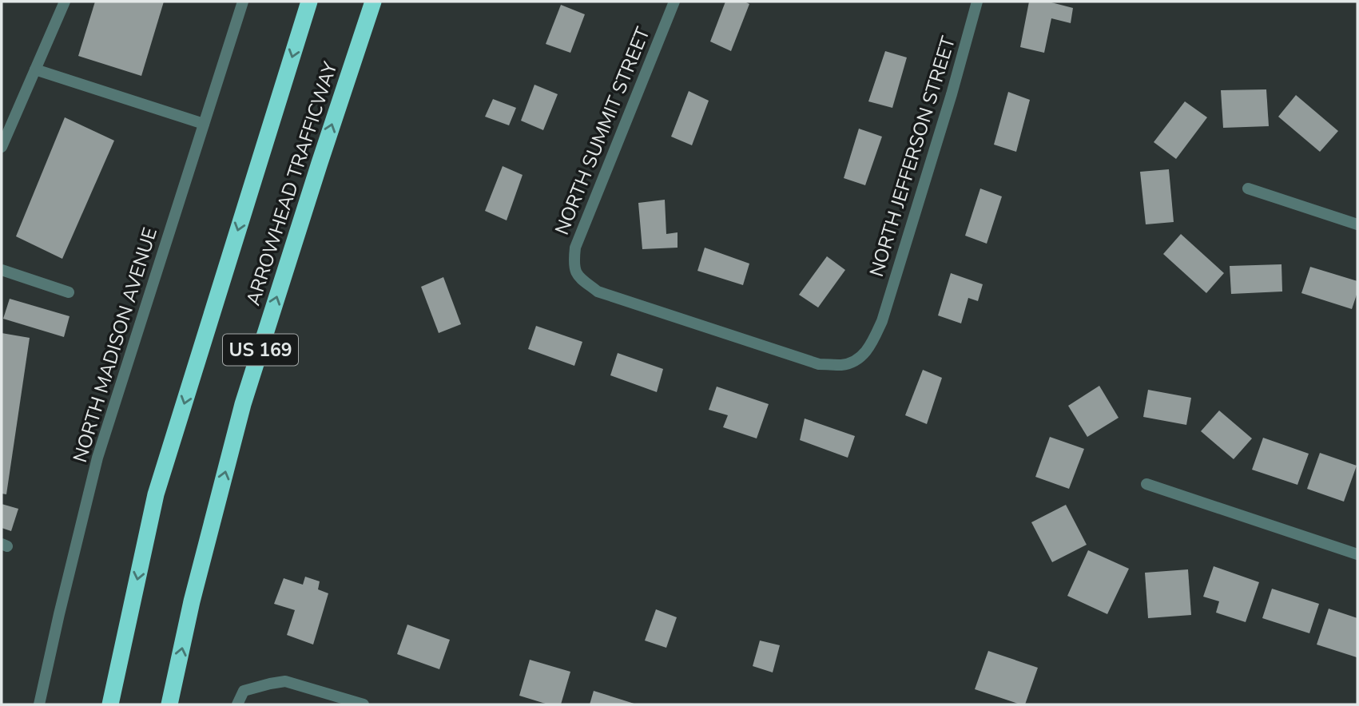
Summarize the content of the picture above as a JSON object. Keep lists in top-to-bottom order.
{
  "streets": {
    "highway": ["ARROWHEAD TRAFFICWAY", "US 169"],
    "street": ["NORTH SUMMIT STREET", "NORTH JEFFERSON STREET", "NORTH MADISON AVENUE"]
  },
  "crossings": [
    ["NORTH SUMMIT STREET", "NORTH JEFFERSON STREET"]
  ]
}
